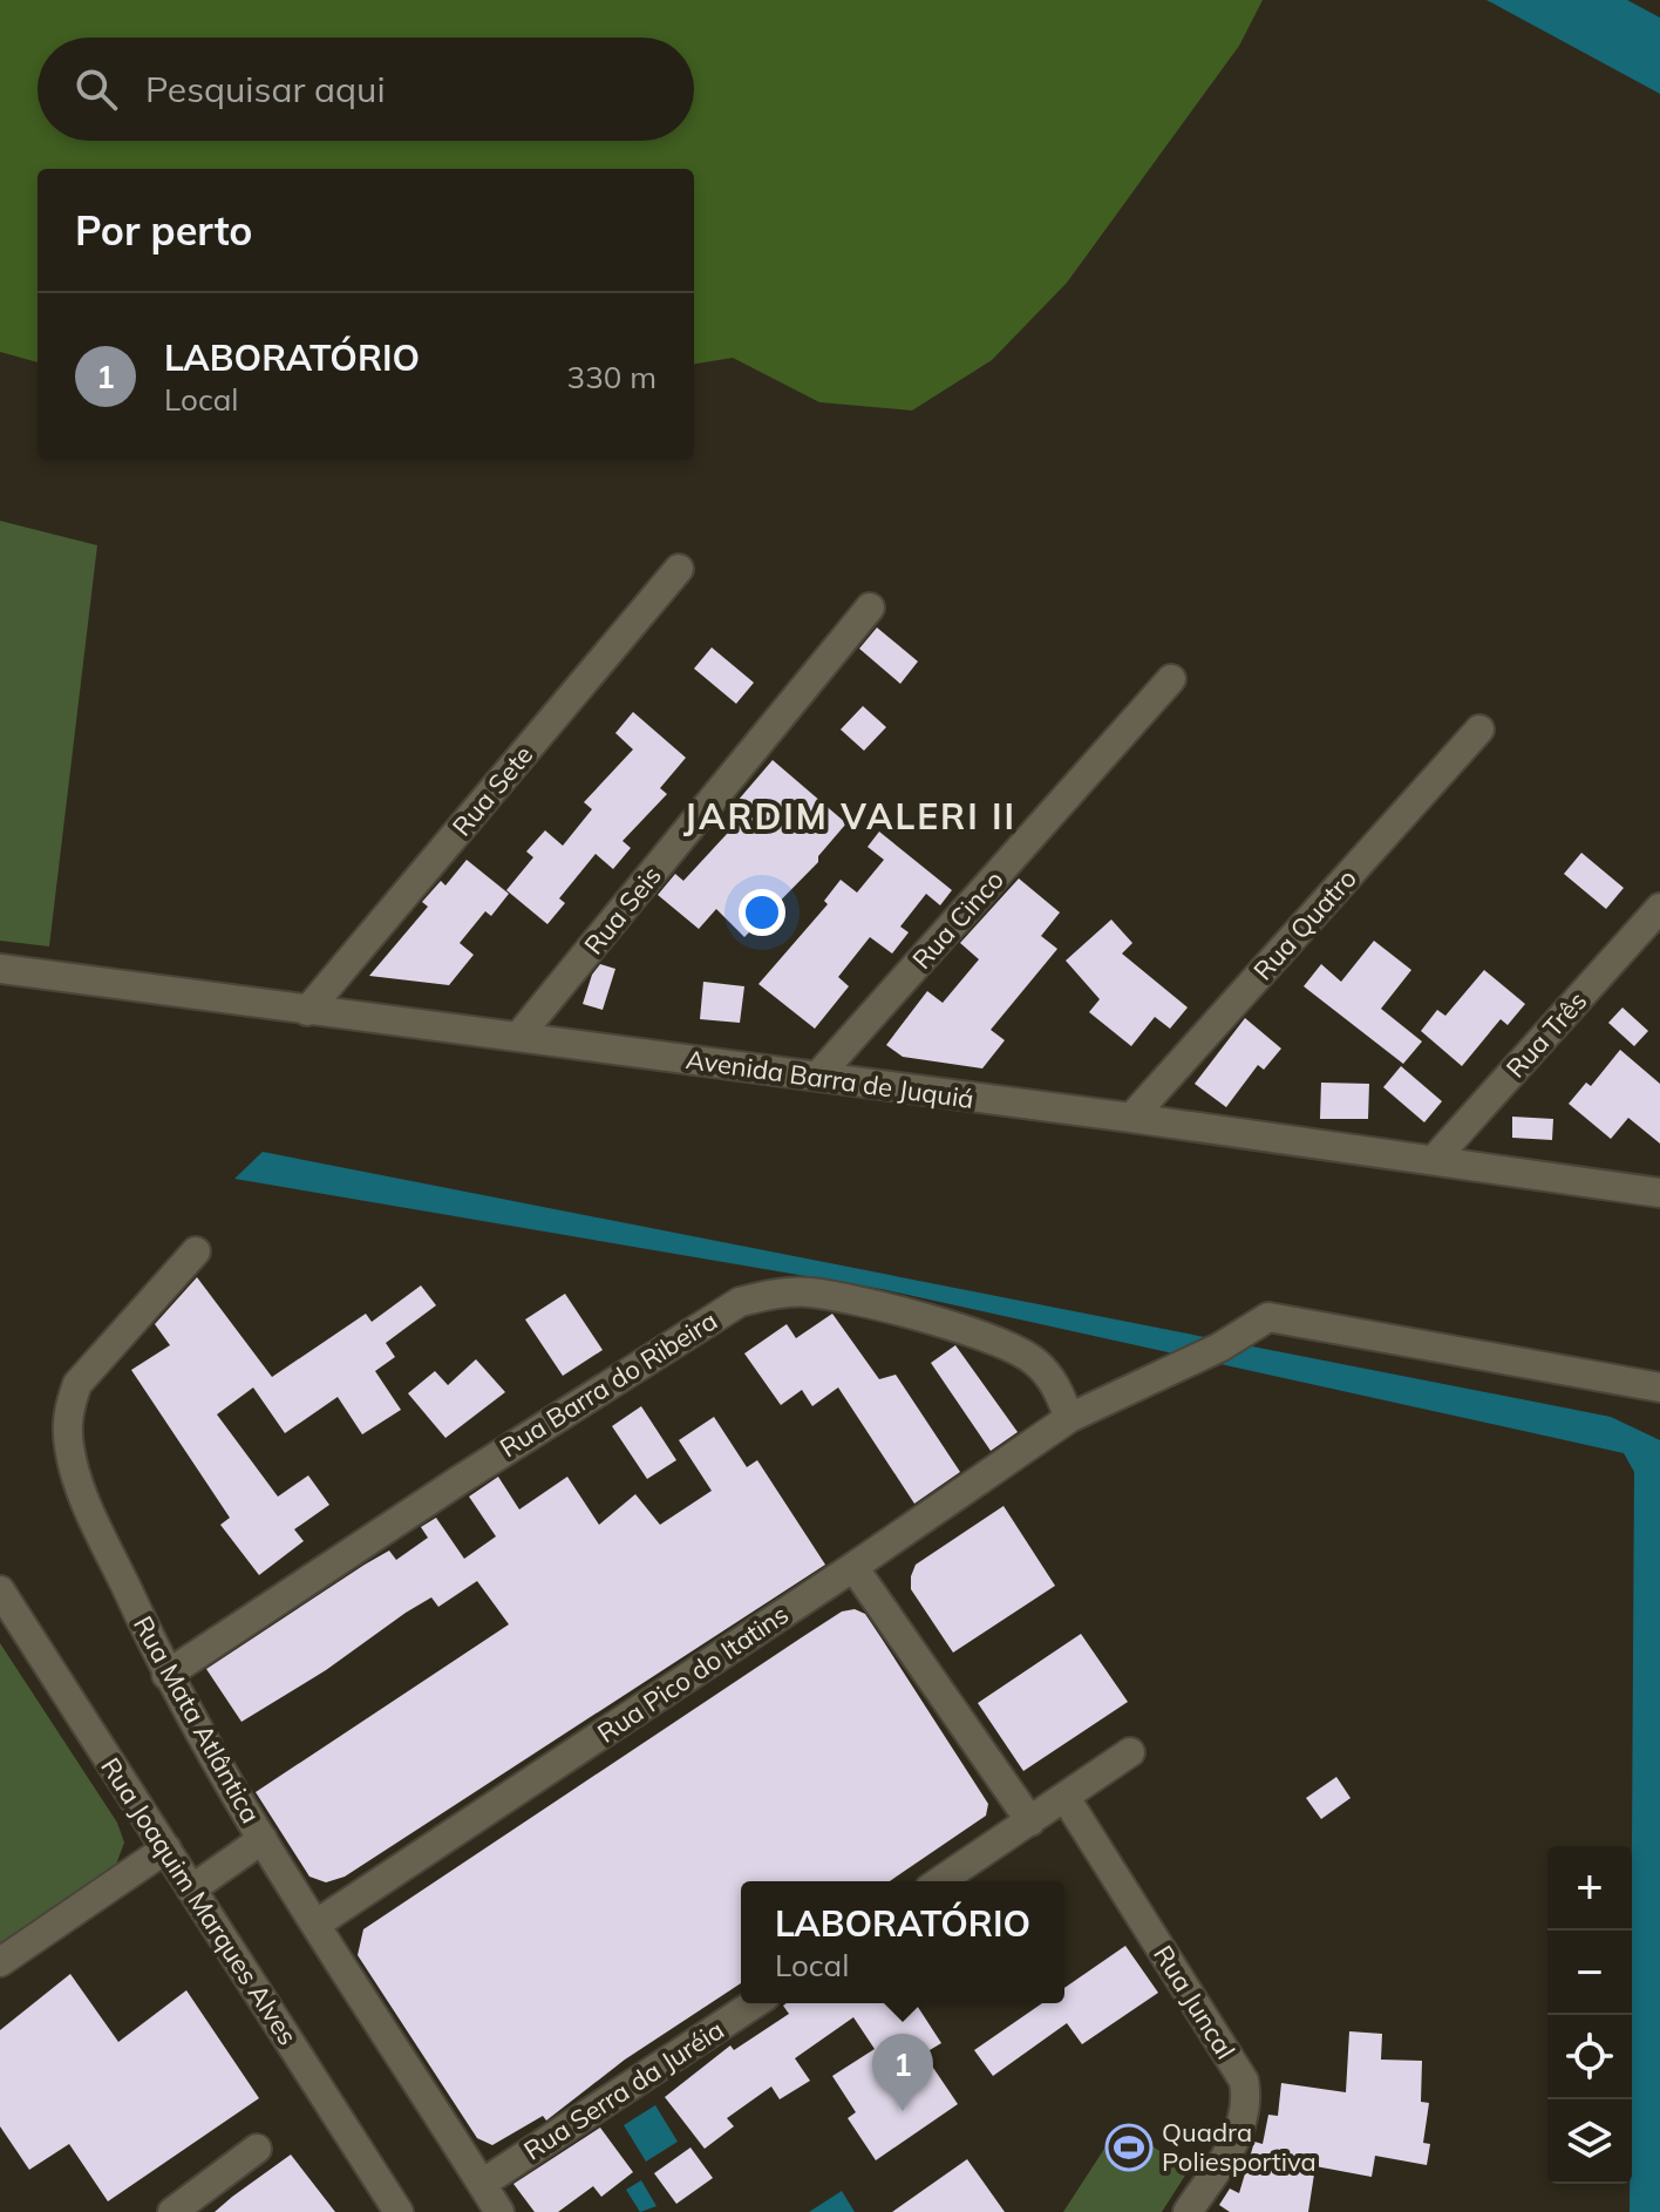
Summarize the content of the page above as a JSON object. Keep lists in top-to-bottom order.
{
  "streets": {
    "street": [
      "Rua Sete",
      "Rua Seis",
      "Rua Cinco",
      "Rua Quatro",
      "Rua Três",
      "Avenida Barra de Juquiá",
      "Rua Barra do Ribeira",
      "Rua Pico do Itatins",
      "Rua Mata Atlântica",
      "Rua Joaquim Marques Alves",
      "Rua Juncal",
      "Rua Serra da Juréia"
    ]
  },
  "crossings": [
    ["Rua Sete", "Avenida Barra de Juquiá"],
    ["Rua Seis", "Avenida Barra de Juquiá"],
    ["Rua Cinco", "Avenida Barra de Juquiá"],
    ["Rua Quatro", "Avenida Barra de Juquiá"],
    ["Rua Três", "Avenida Barra de Juquiá"],
    ["Rua Barra do Ribeira", "Rua Pico do Itatins"],
    ["Rua Barra do Ribeira", "Rua Mata Atlântica"],
    ["Rua Pico do Itatins", "Rua Mata Atlântica"],
    ["Rua Mata Atlântica", "Rua Serra da Juréia"]
  ],
  "districts": ["JARDIM VALERI II"],
  "places": {
    "sports": ["Quadra Poliesportiva"]
  },
  "page": {
    "search": "Pesquisar aqui",
    "heading": "Por perto",
    "list": [
      {
        "mark": "1",
        "name": "LABORATÓRIO",
        "note": "Local",
        "value": "330 m"
      }
    ],
    "map_buttons": ["+", "−"],
    "popup": ["LABORATÓRIO", "Local"],
    "pins": "1"
  }
}
